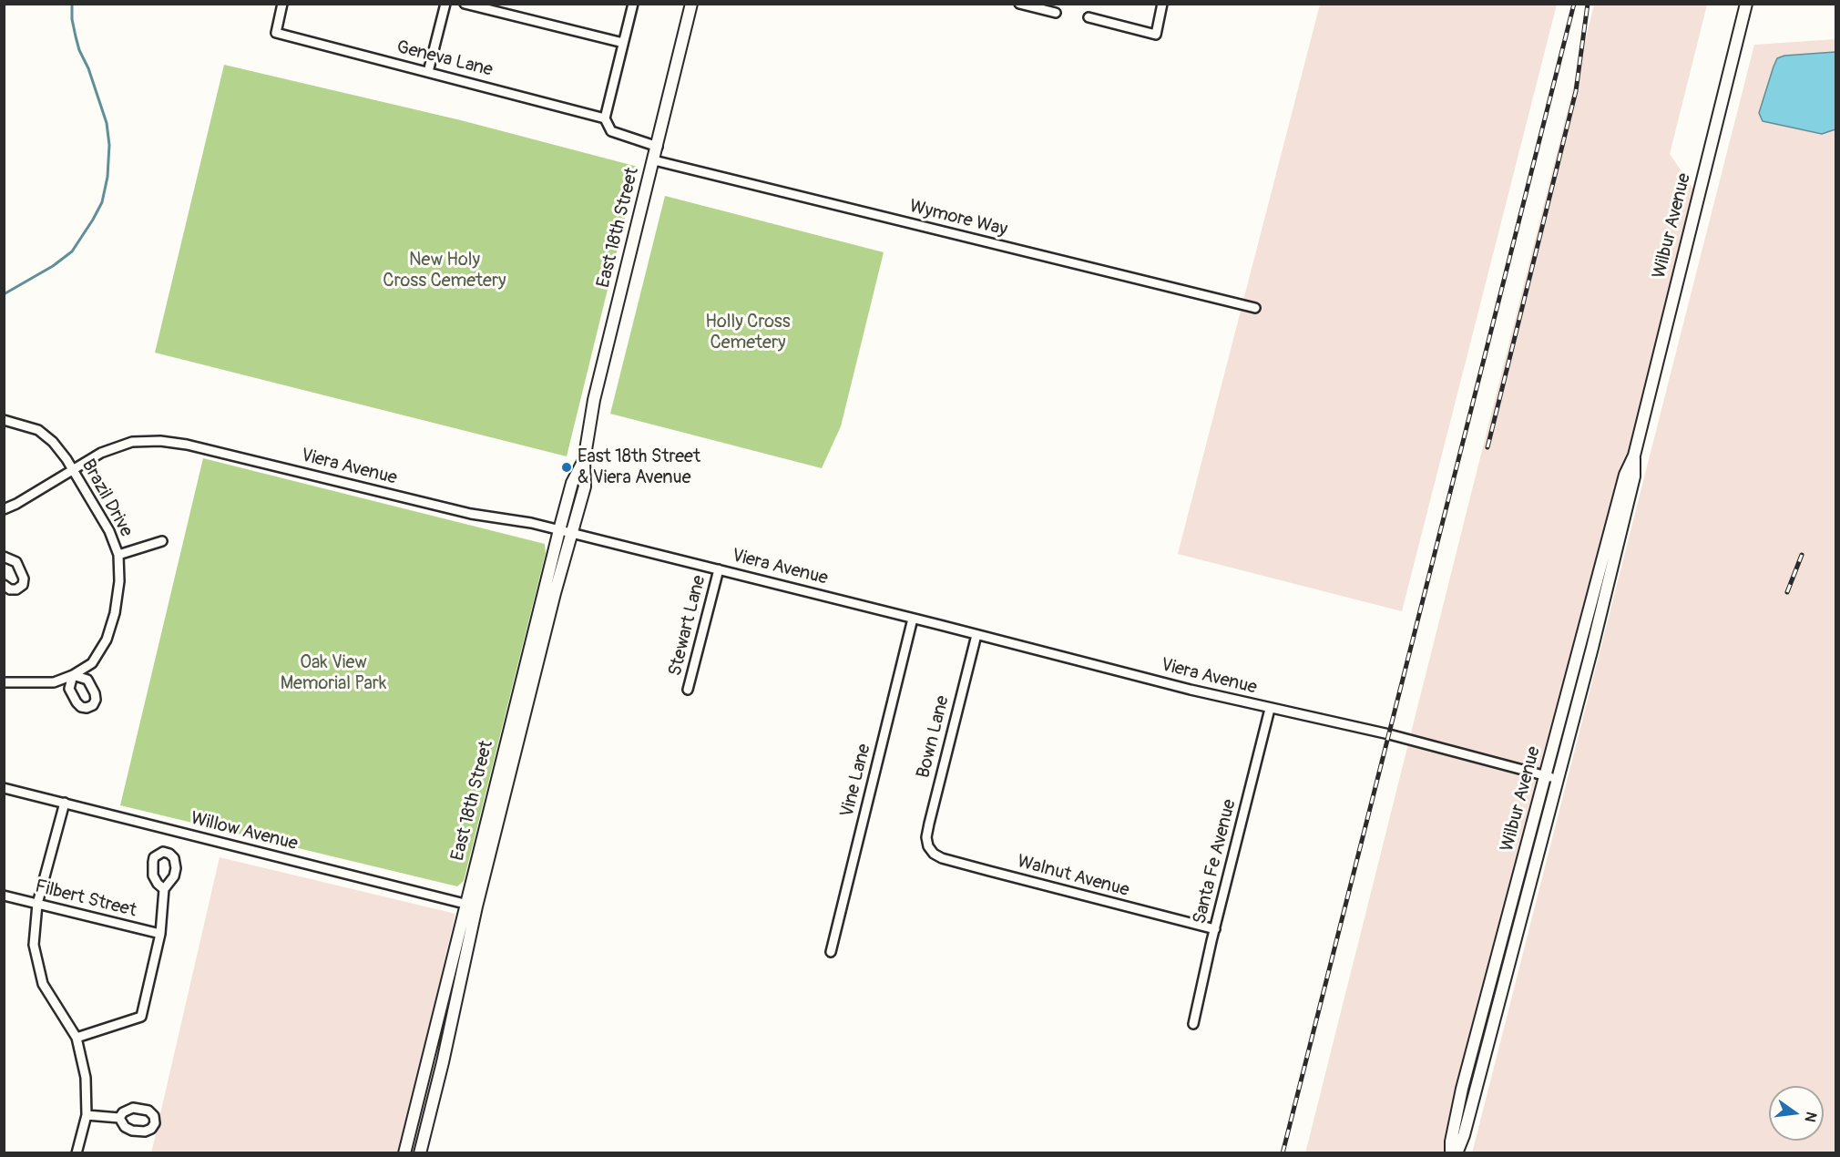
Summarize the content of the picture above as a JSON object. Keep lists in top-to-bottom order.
{
  "streets": {
    "main road": ["Wilbur Avenue", "East 18th Street"],
    "street": [
      "Geneva Lane",
      "Wymore Way",
      "Viera Avenue",
      "Brazil Drive",
      "Stewart Lane",
      "Bown Lane",
      "Vine Lane",
      "Willow Avenue",
      "Santa Fe Avenue",
      "Walnut Avenue",
      "Filbert Street"
    ]
  },
  "crossings": [
    ["Wymore Way", "East 18th Street"],
    ["Wilbur Avenue", "Viera Avenue"],
    ["East 18th Street", "Viera Avenue"],
    ["East 18th Street", "Willow Avenue"],
    ["Viera Avenue", "Brazil Drive"],
    ["Viera Avenue", "Stewart Lane"],
    ["Viera Avenue", "Bown Lane"],
    ["Viera Avenue", "Vine Lane"],
    ["Viera Avenue", "Santa Fe Avenue"],
    ["Bown Lane", "Walnut Avenue"],
    ["Santa Fe Avenue", "Walnut Avenue"]
  ],
  "parks": ["New Holy Cross Cemetery", "Holly Cross Cemetery", "Oak View Memorial Park"],
  "places": ["East 18th Street & Viera Avenue"],
  "north": "right"
}
